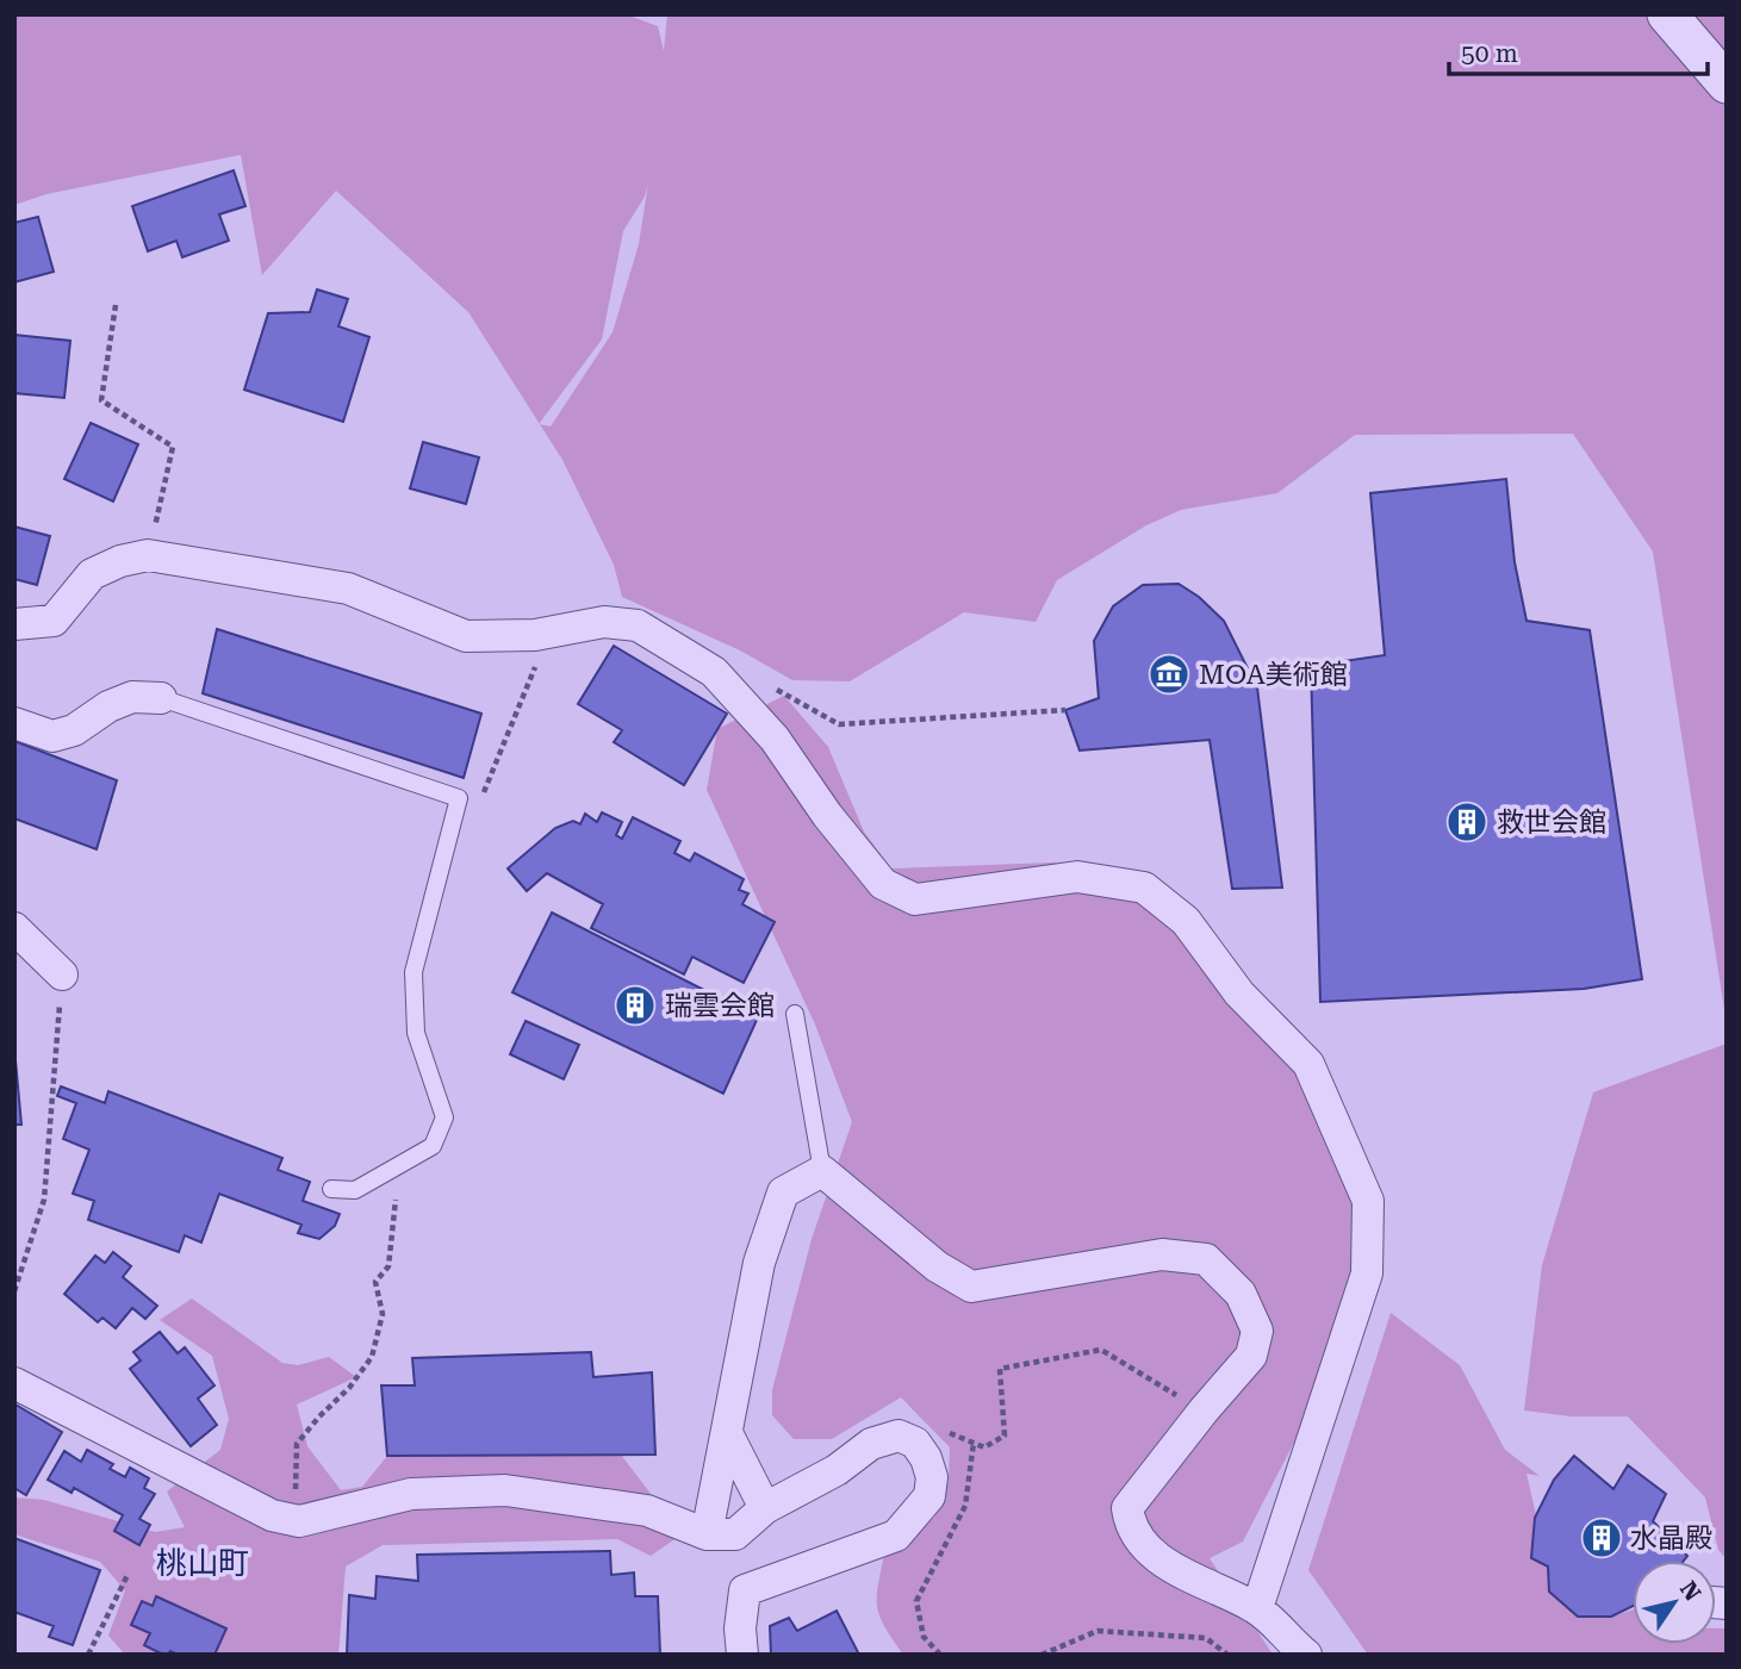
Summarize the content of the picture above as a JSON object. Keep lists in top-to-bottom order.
{
  "districts": ["桃山町"],
  "places": {
    "museum": ["MOA美術館"],
    "building": ["救世会館", "瑞雲会館", "水晶殿"]
  },
  "scale_bar": "50 m",
  "north": "top right"
}
